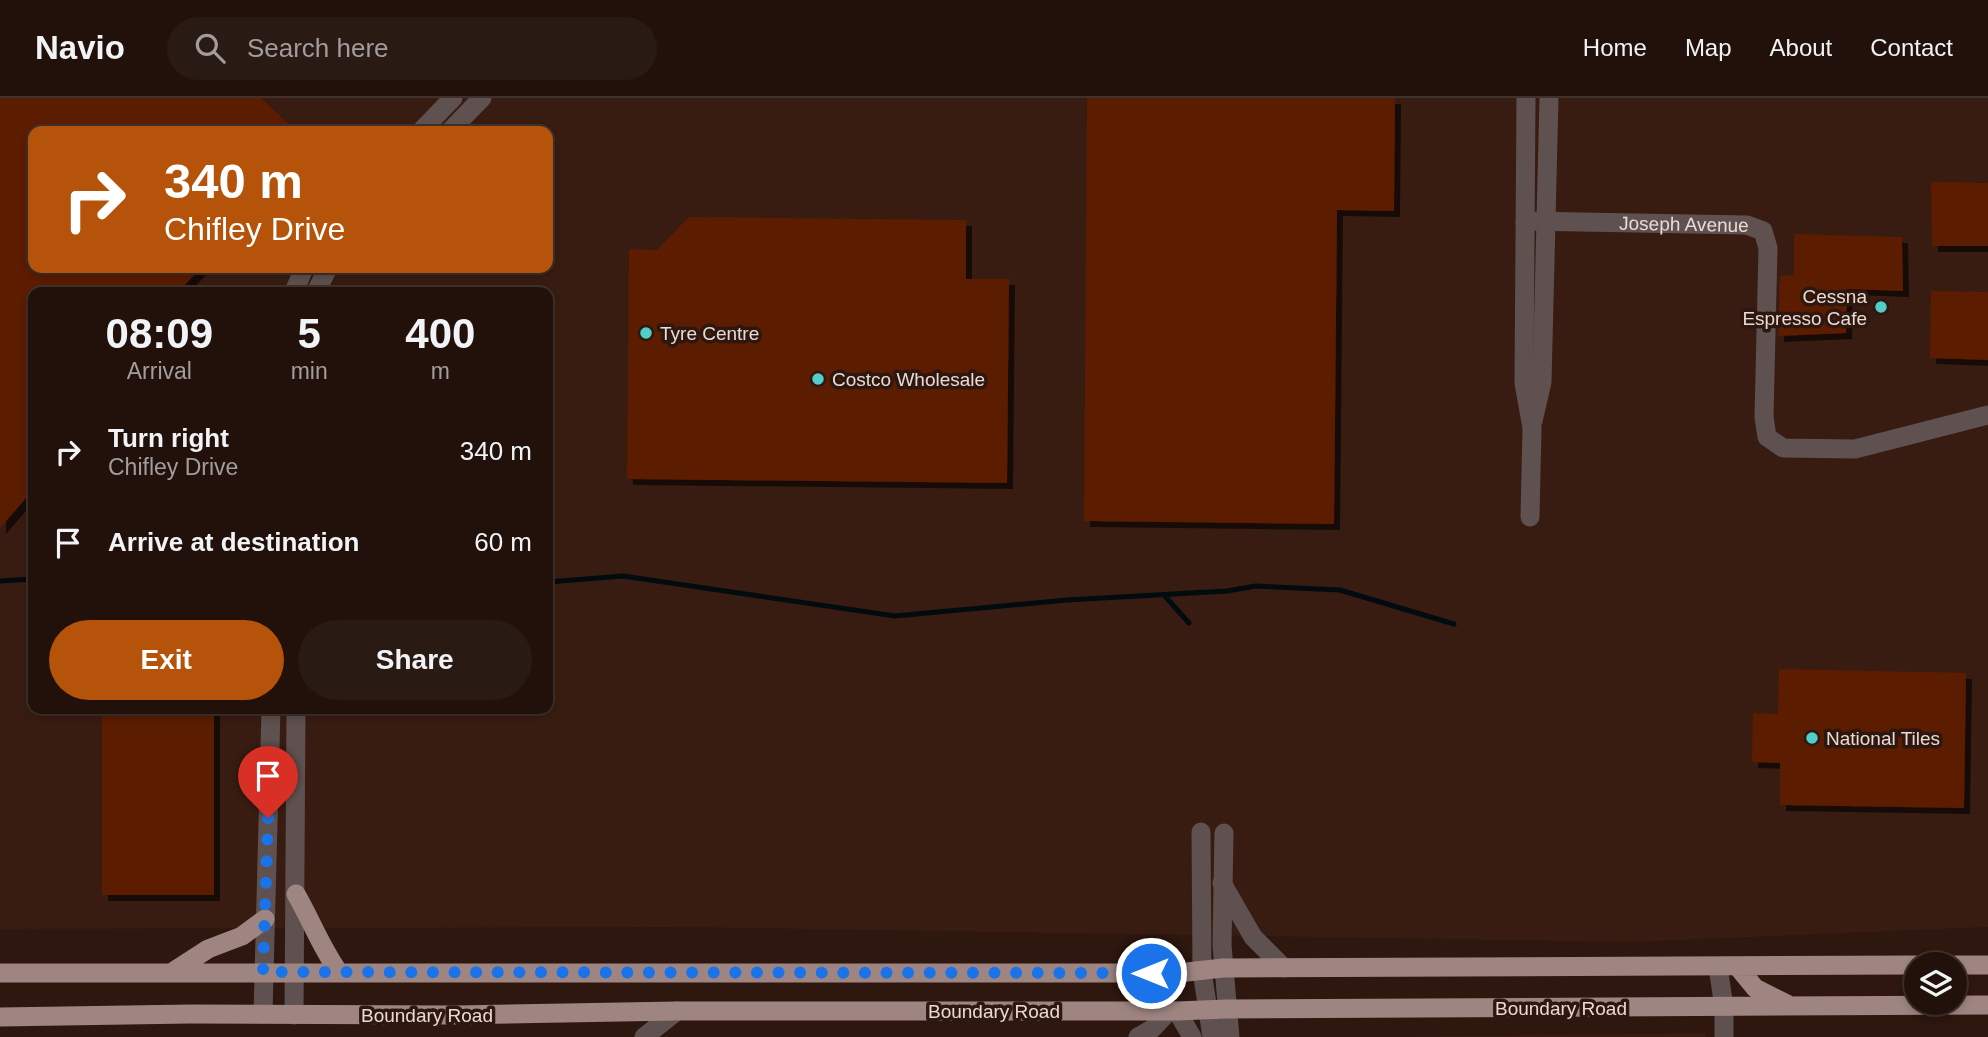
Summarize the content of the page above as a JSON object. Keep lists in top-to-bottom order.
{
  "streets": {
    "main road": ["Boundary Road"],
    "street": ["Joseph Avenue"]
  },
  "places": [
    "Cessna Espresso Cafe",
    "Tyre Centre",
    "Costco Wholesale",
    "National Tiles"
  ],
  "page": {
    "header": "Navio",
    "search": "Search here",
    "nav": [
      "Home",
      "Map",
      "About",
      "Contact"
    ],
    "turn": ["340 m", "Chifley Drive"],
    "eta": [
      "08:09",
      "Arrival",
      "5",
      "min",
      "400",
      "m"
    ],
    "list": [
      {
        "name": "Turn right",
        "note": "Chifley Drive",
        "value": "340 m"
      },
      {
        "name": "Arrive at destination",
        "value": "60 m"
      }
    ],
    "buttons": ["Exit", "Share"]
  }
}
